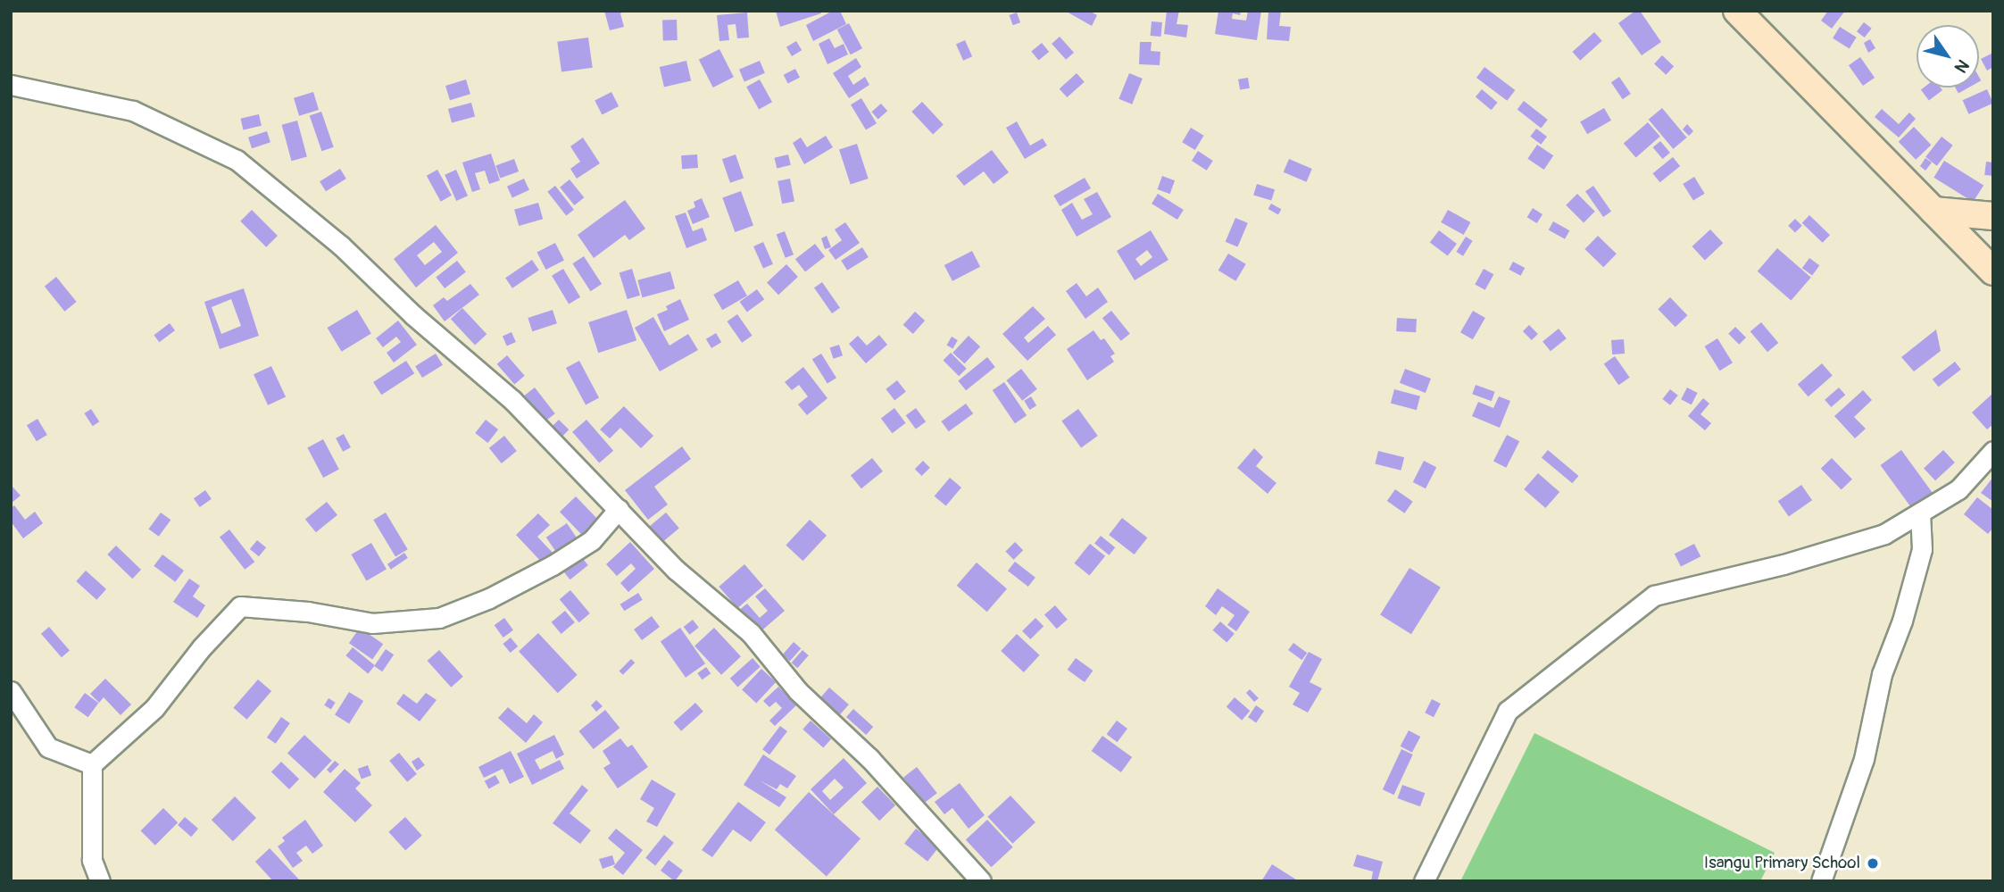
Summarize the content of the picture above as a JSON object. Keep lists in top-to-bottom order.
{
  "places": ["Isangu Primary School"],
  "north": "bottom right"
}
